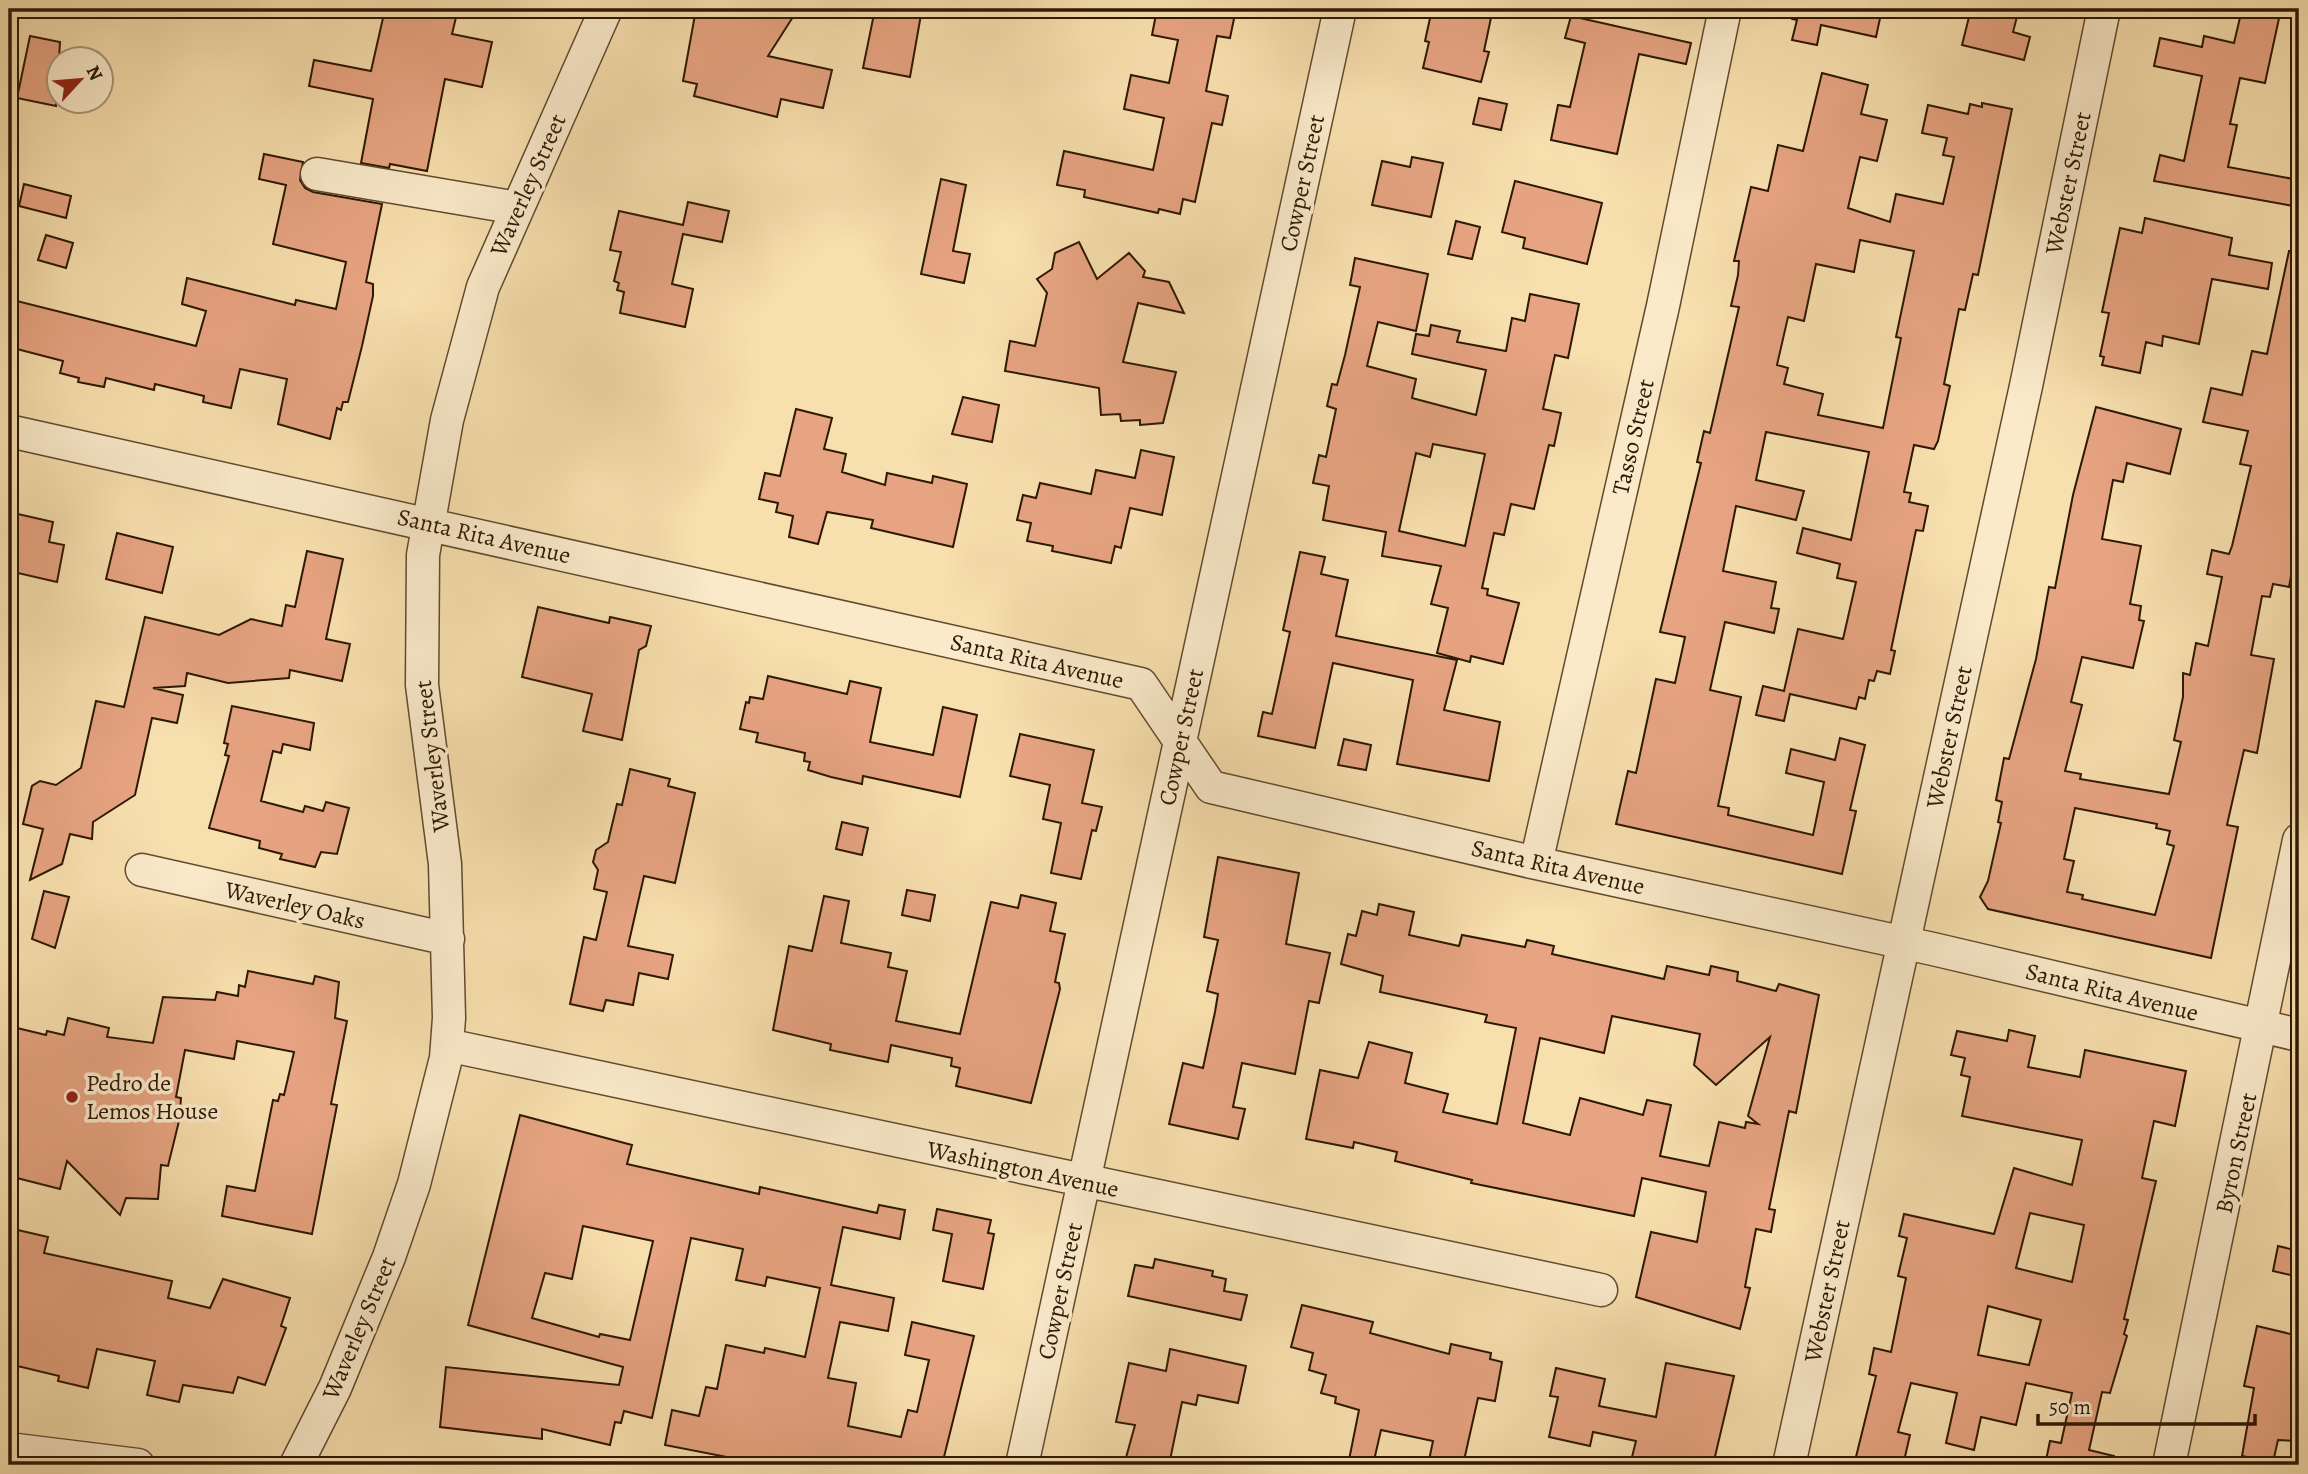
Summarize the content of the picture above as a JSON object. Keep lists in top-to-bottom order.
{
  "streets": {
    "street": [
      "Cowper Street",
      "Webster Street",
      "Waverley Street",
      "Tasso Street",
      "Santa Rita Avenue",
      "Waverley Oaks",
      "Byron Street",
      "Washington Avenue"
    ]
  },
  "crossings": [
    ["Cowper Street", "Santa Rita Avenue"],
    ["Cowper Street", "Washington Avenue"],
    ["Webster Street", "Santa Rita Avenue"],
    ["Waverley Street", "Santa Rita Avenue"],
    ["Waverley Street", "Waverley Oaks"],
    ["Waverley Street", "Washington Avenue"],
    ["Tasso Street", "Santa Rita Avenue"],
    ["Santa Rita Avenue", "Byron Street"]
  ],
  "places": ["Pedro de Lemos House"],
  "scale_bar": "50 m",
  "north": "top right"
}
